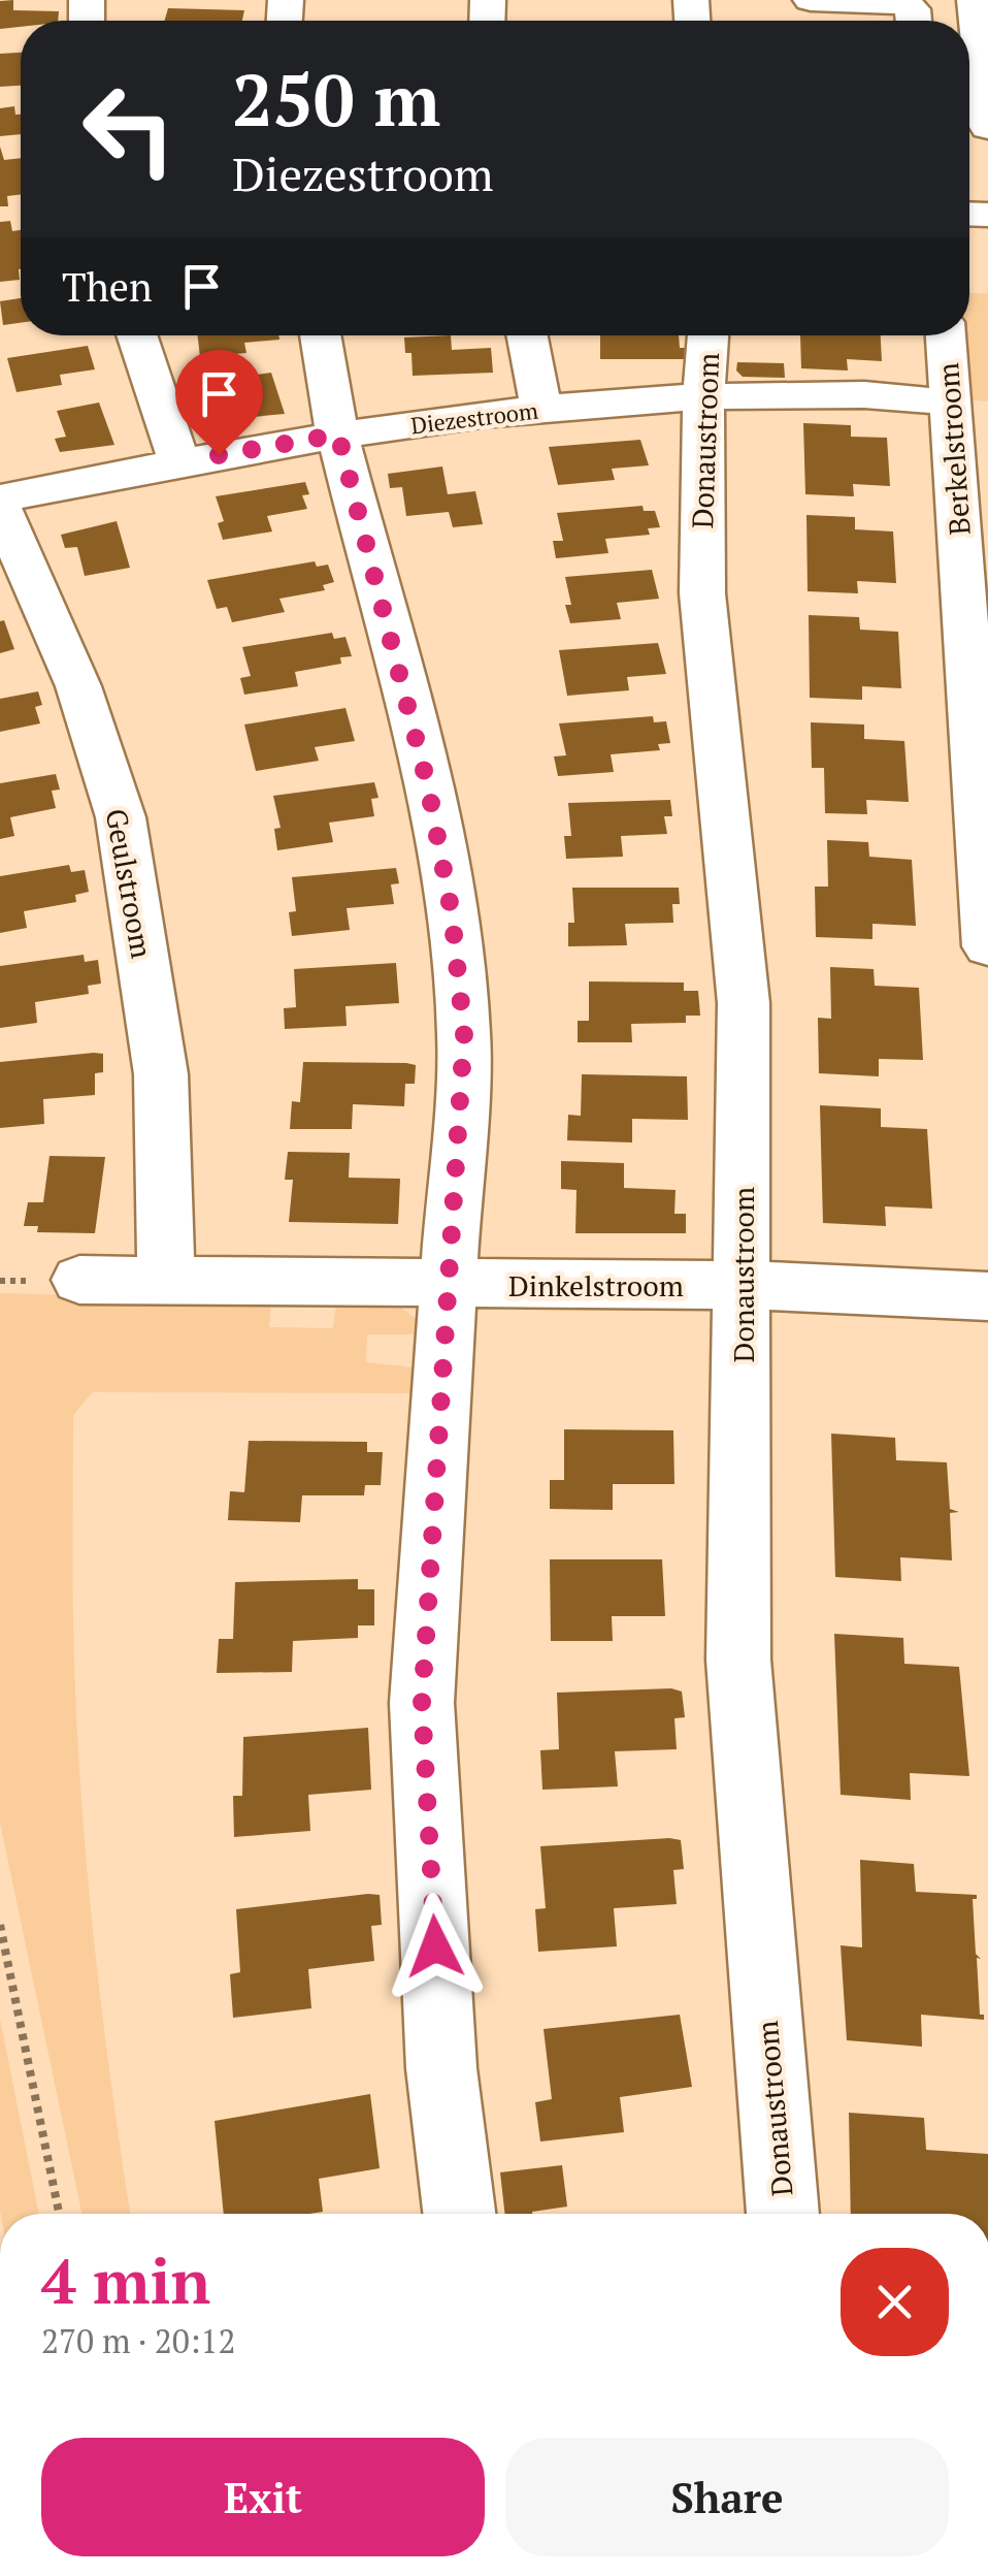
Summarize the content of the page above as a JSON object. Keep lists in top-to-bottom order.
{
  "streets": {
    "street": [
      "Diezestroom",
      "Donaustroom",
      "Berkelstroom",
      "Geulstroom",
      "Dinkelstroom"
    ]
  },
  "crossings": [
    ["Diezestroom", "Donaustroom"],
    ["Diezestroom", "Berkelstroom"],
    ["Donaustroom", "Dinkelstroom"],
    ["Geulstroom", "Dinkelstroom"]
  ],
  "page": {
    "turn": ["250 m", "Diezestroom"],
    "then": "Then",
    "heading": ["4 min", "270 m · 20:12"],
    "buttons": ["Exit", "Share"]
  }
}
